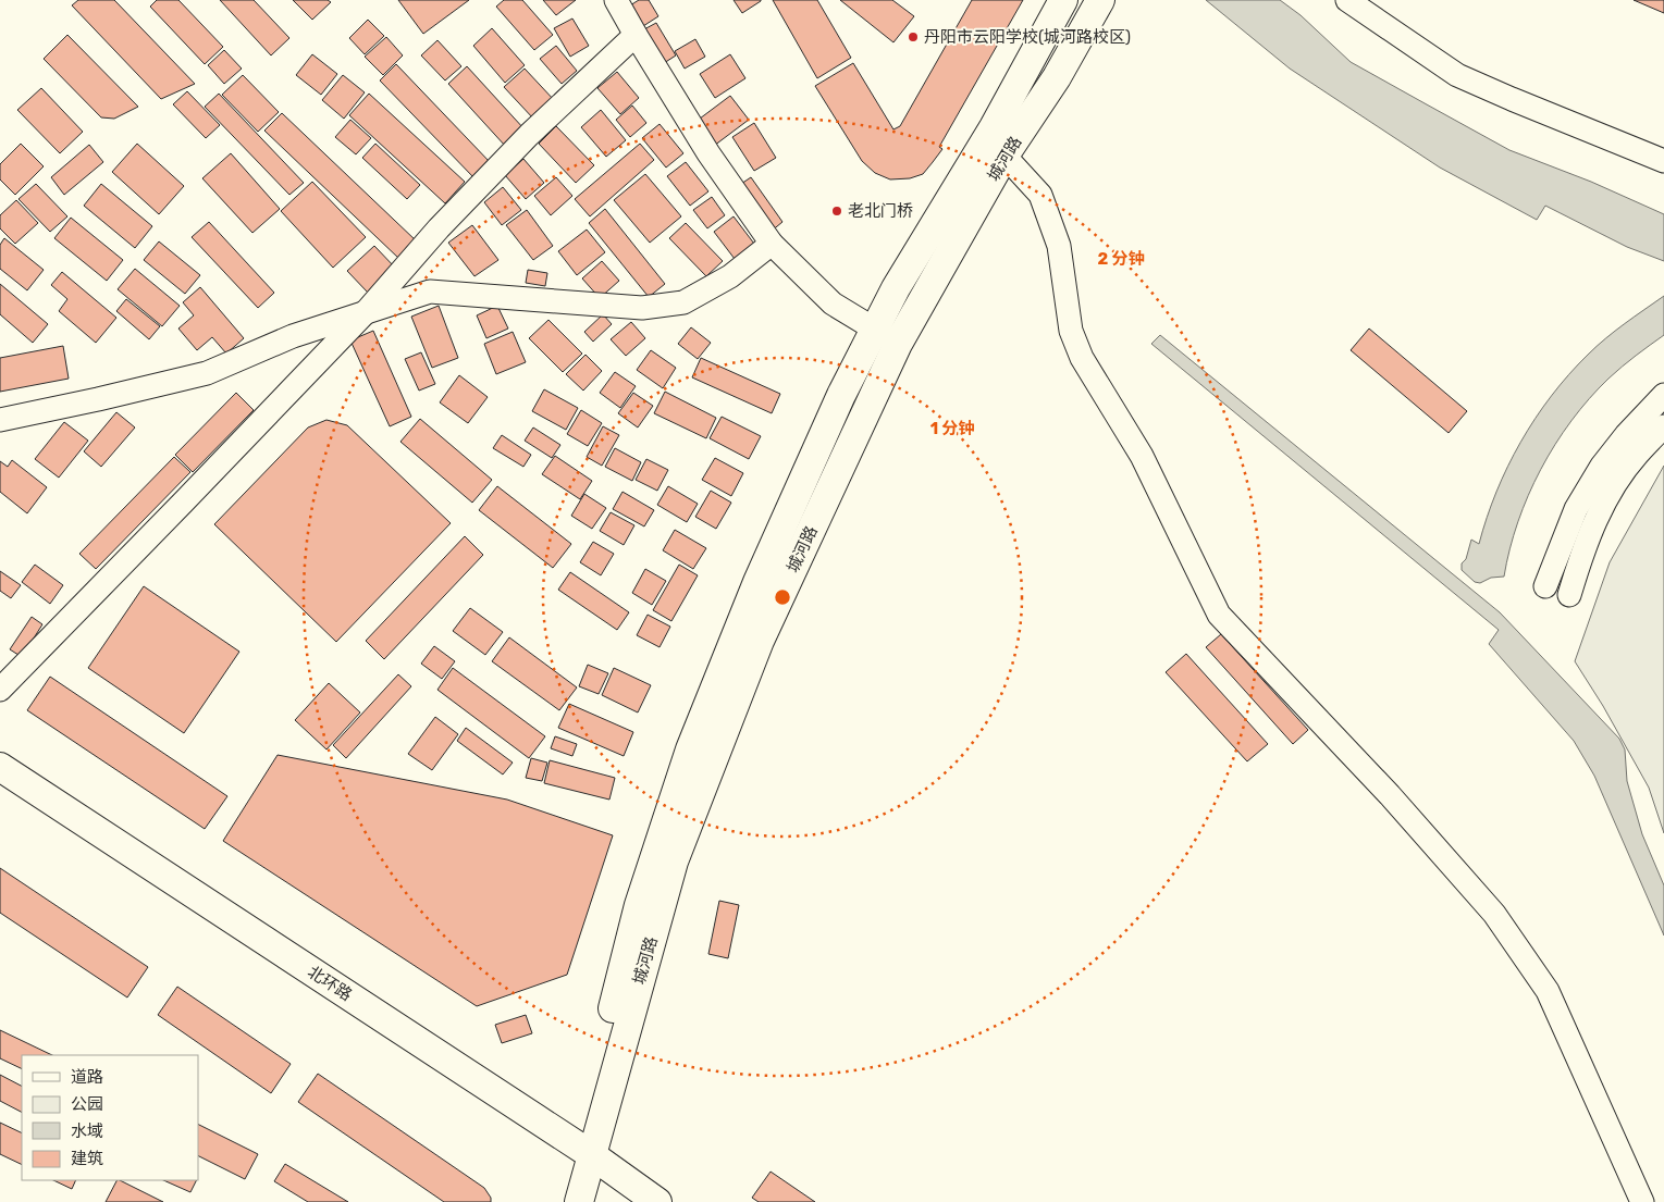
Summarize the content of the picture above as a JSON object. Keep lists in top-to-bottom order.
{
  "streets": {
    "main road": ["城河路", "北环路"]
  },
  "crossings": [
    ["城河路", "北环路"]
  ],
  "places": ["丹阳市云阳学校(城河路校区)", "老北门桥"],
  "legend": [
    "道路",
    "公园",
    "水域",
    "建筑"
  ],
  "rings": ["2 分钟", "1 分钟"]
}
